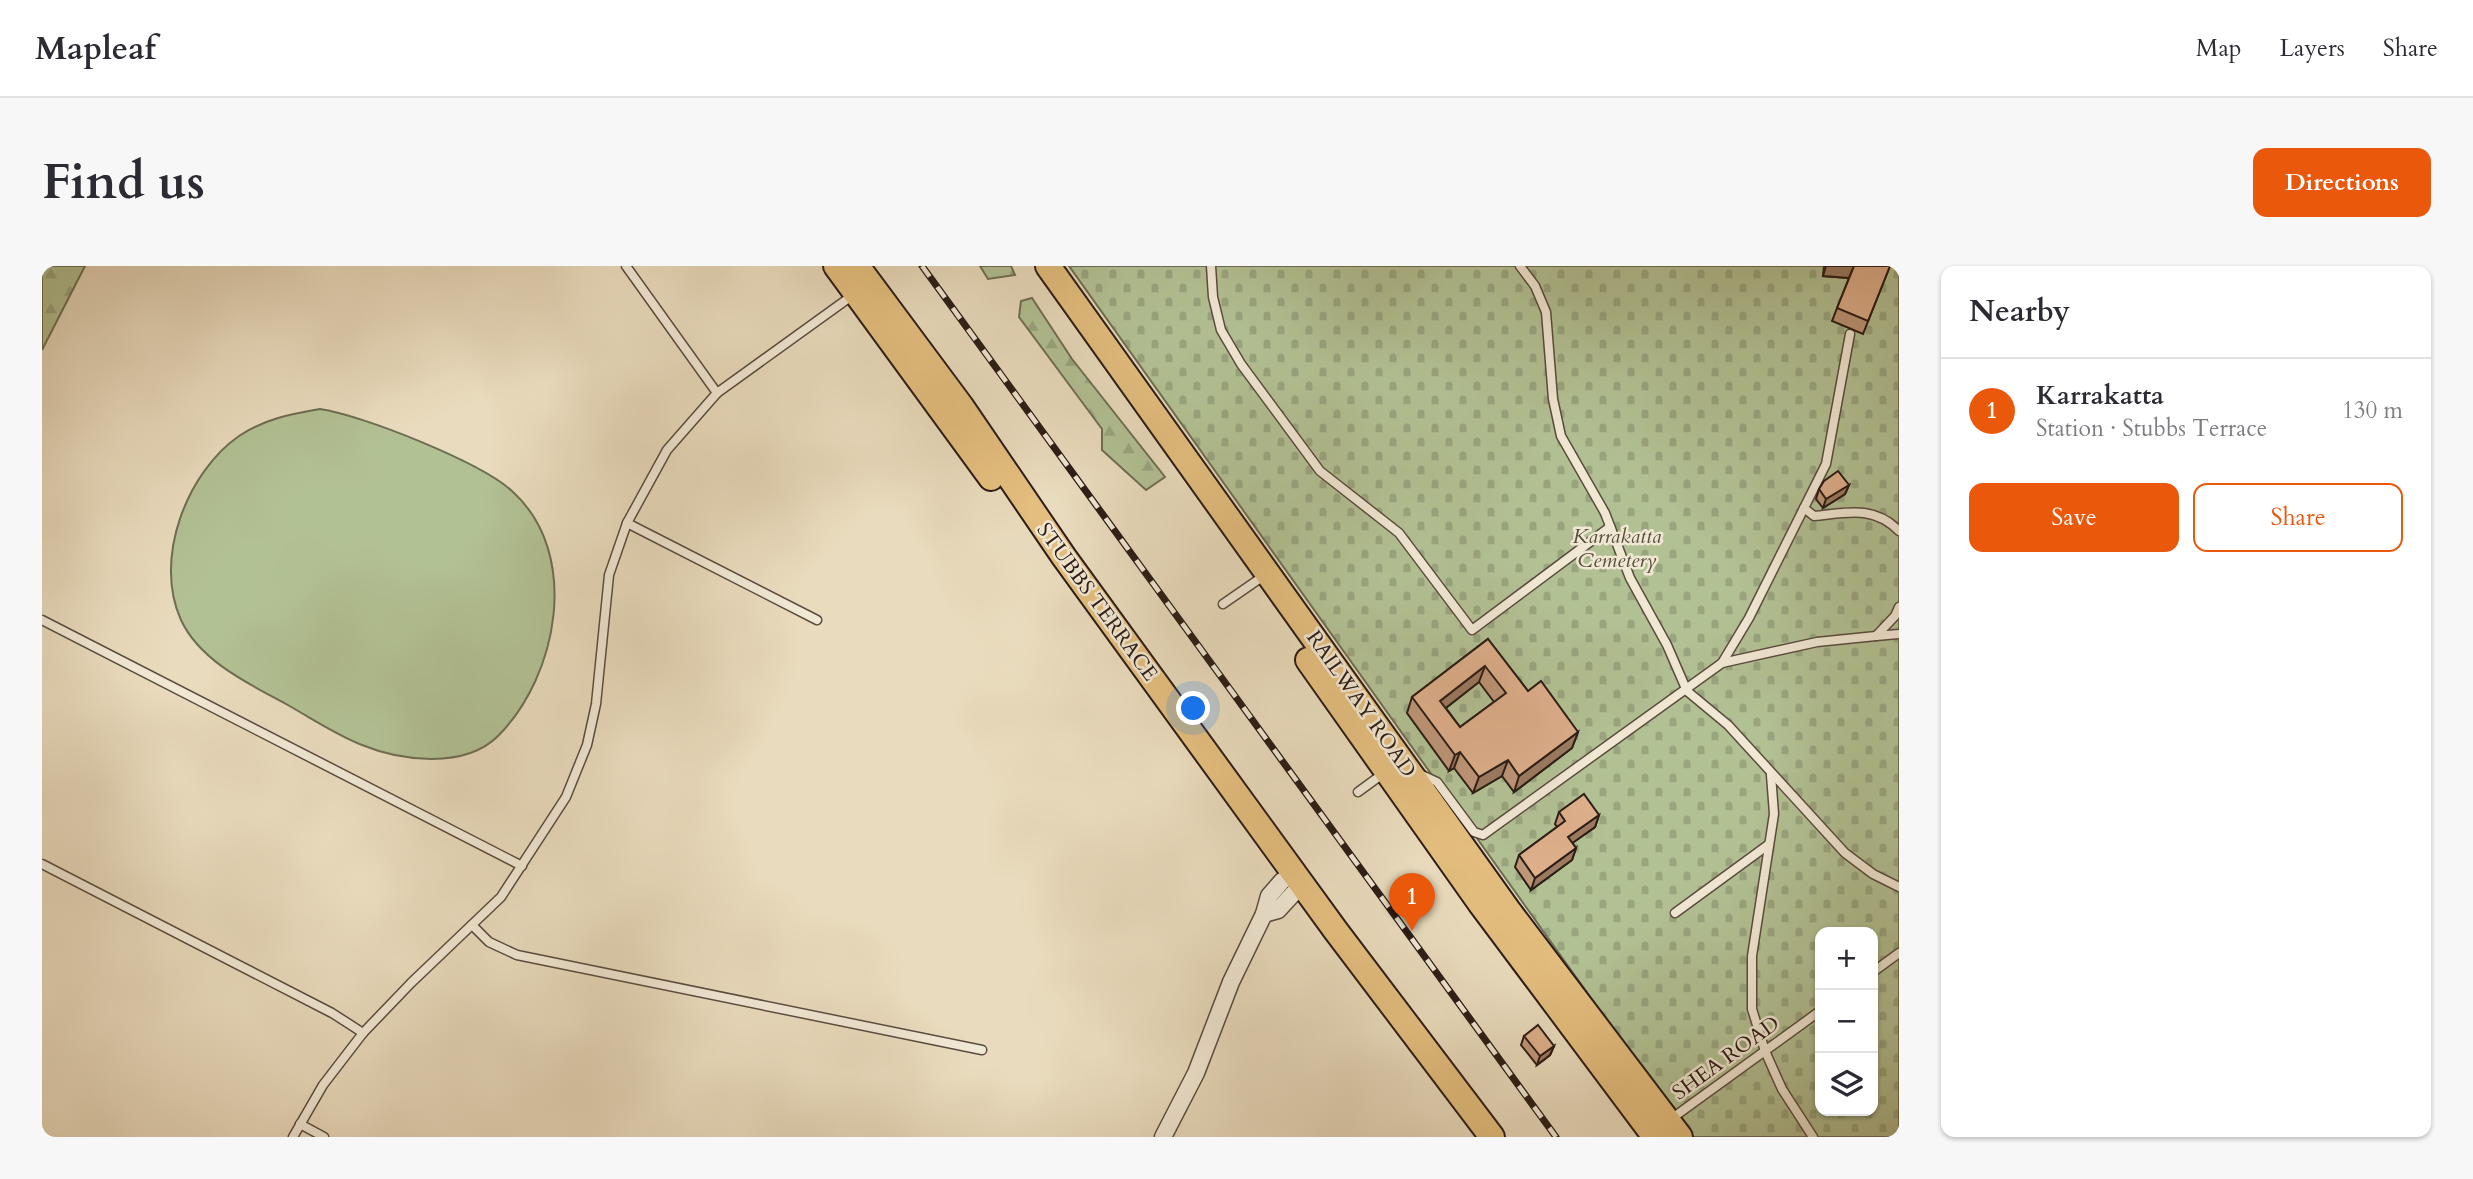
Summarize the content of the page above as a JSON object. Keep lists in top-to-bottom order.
{
  "streets": {
    "main road": ["STUBBS TERRACE", "RAILWAY ROAD"],
    "lane": ["SHEA ROAD"]
  },
  "crossings": [
    ["RAILWAY ROAD", "SHEA ROAD"]
  ],
  "parks": ["Karrakatta Cemetery"],
  "page": {
    "header": "Mapleaf",
    "nav": ["Map", "Layers", "Share"],
    "buttons": [
      "Directions",
      ["Save", "Share"]
    ],
    "title": "Find us",
    "heading": "Nearby",
    "list": [
      {
        "mark": "1",
        "name": "Karrakatta",
        "note": "Station · Stubbs Terrace",
        "value": "130 m"
      }
    ],
    "pins": "1",
    "map_buttons": ["+", "−"]
  }
}
